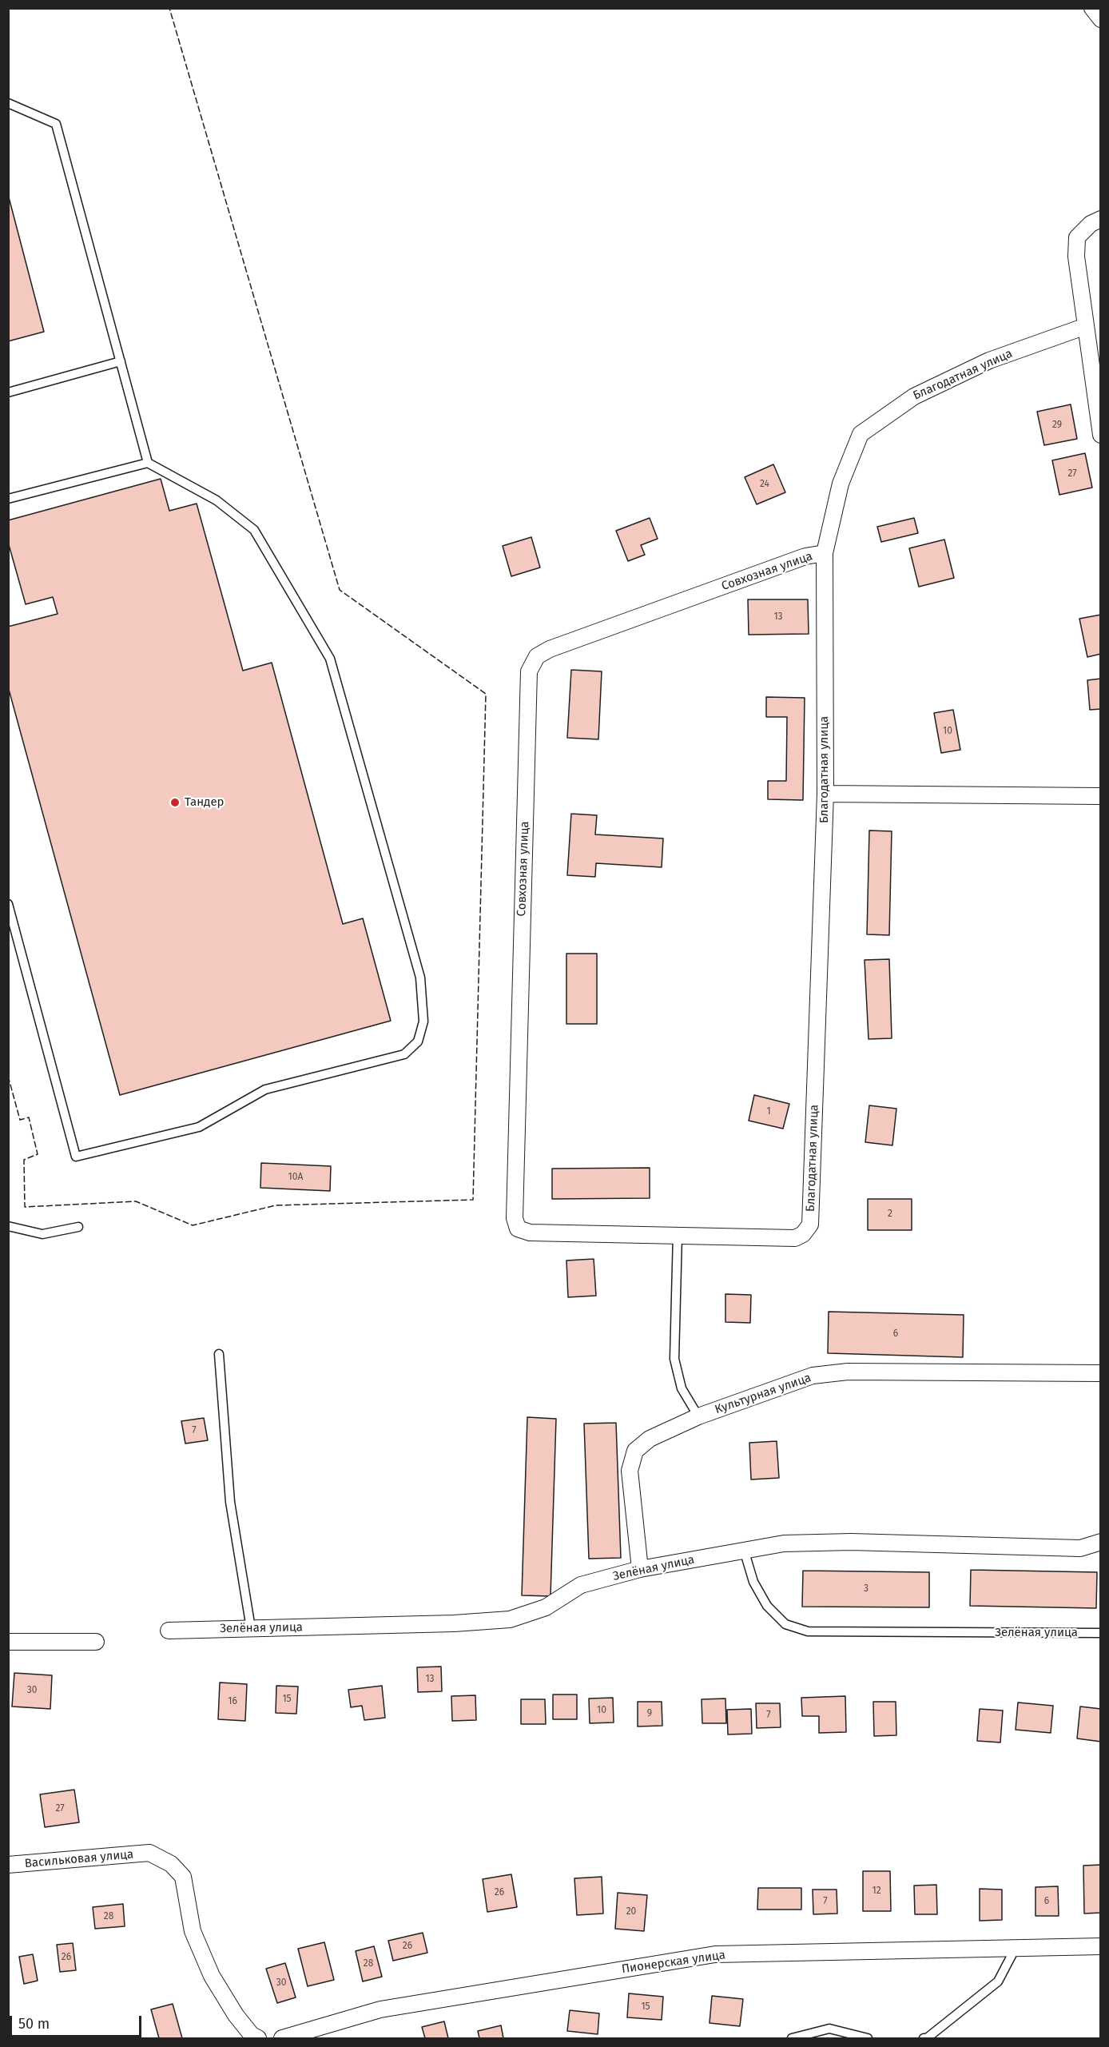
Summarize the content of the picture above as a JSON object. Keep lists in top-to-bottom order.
{
  "streets": {
    "street": [
      "Благодатная улица",
      "Совхозная улица",
      "Культурная улица",
      "Зелёная улица",
      "Васильковая улица",
      "Пионерская улица"
    ]
  },
  "crossings": [
    ["Благодатная улица", "Совхозная улица"],
    ["Благодатная улица", "Культурная улица"],
    ["Совхозная улица", "Культурная улица"]
  ],
  "places": ["Тандер"],
  "house_numbers": [
    "29",
    "27",
    "24",
    "13",
    "10",
    "1",
    "10А",
    "2",
    "6",
    "7",
    "3",
    "13",
    "30",
    "15",
    "16",
    "10",
    "9",
    "7",
    "27",
    "12",
    "26",
    "7",
    "6",
    "20",
    "28",
    "26",
    "26",
    "28",
    "30",
    "15"
  ],
  "scale_bar": "50 m"
}
